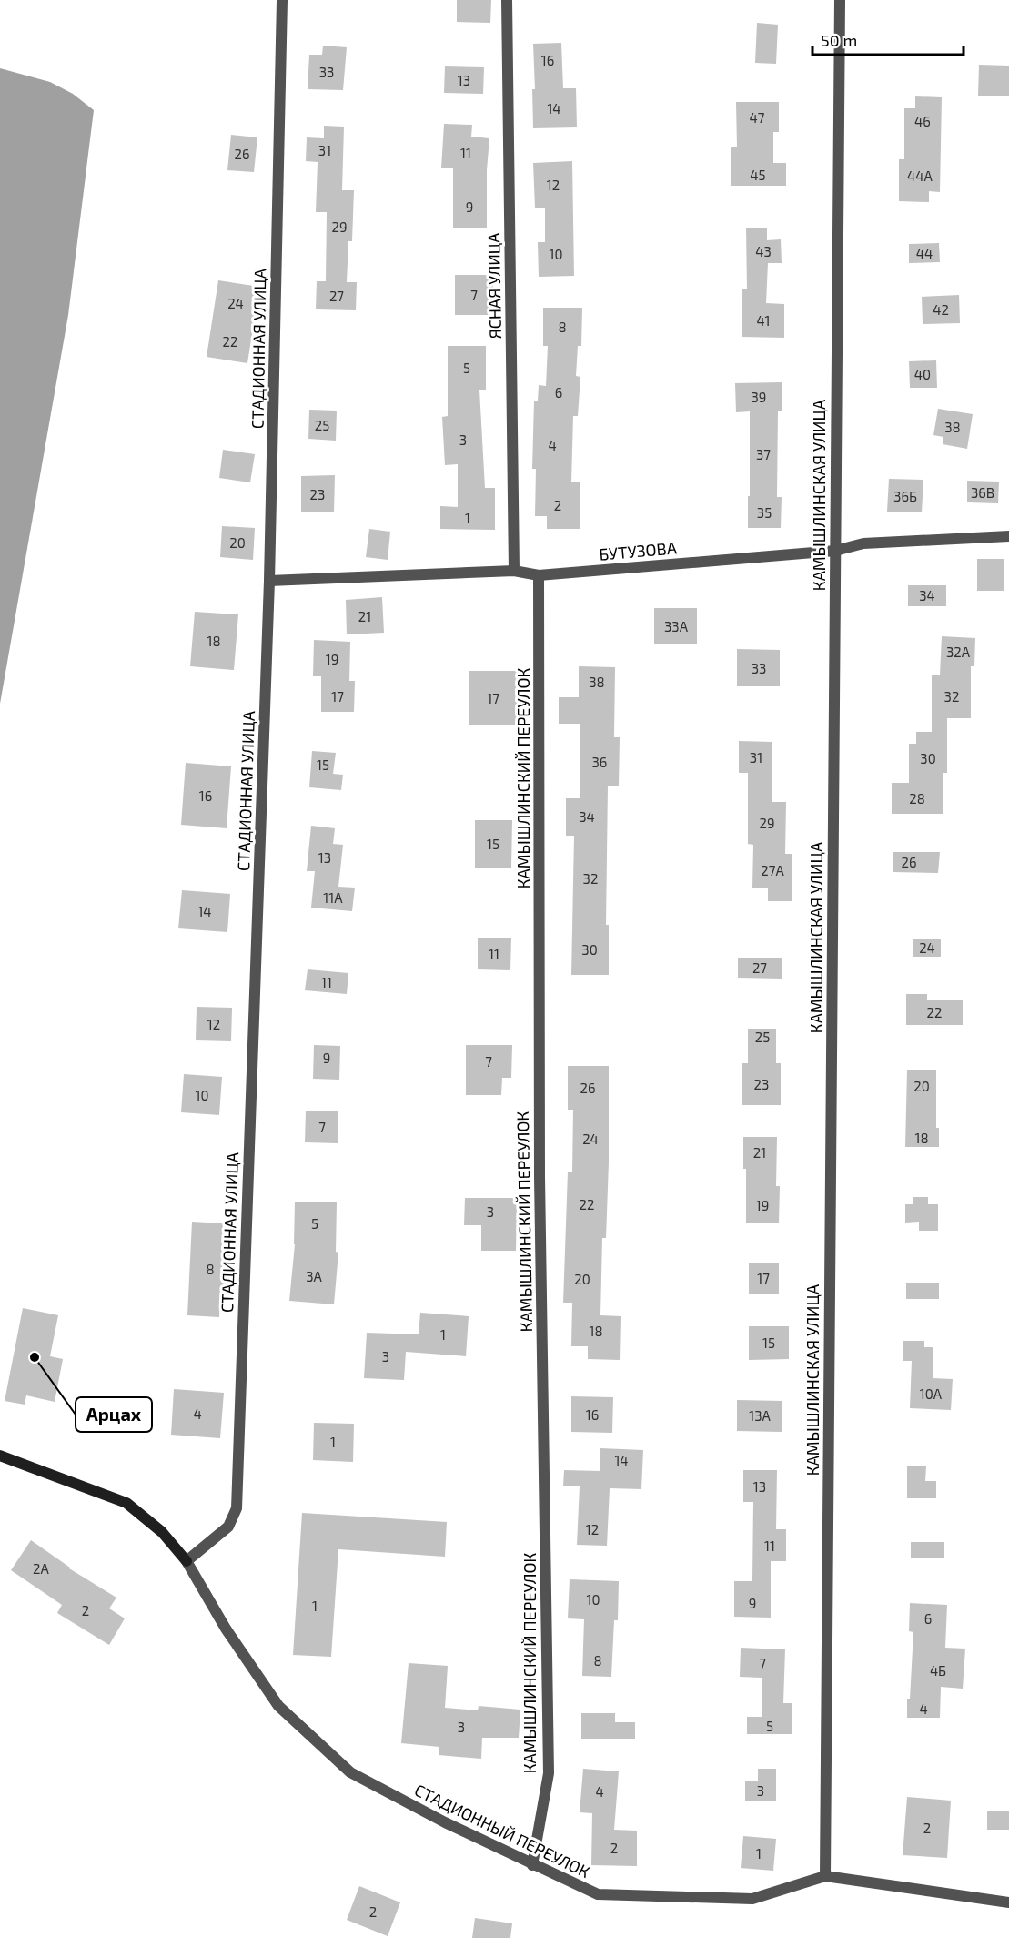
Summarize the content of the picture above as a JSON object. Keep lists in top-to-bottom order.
{
  "streets": {
    "street": [
      "ЯСНАЯ УЛИЦА",
      "СТАДИОННАЯ УЛИЦА",
      "КАМЫШЛИНСКАЯ УЛИЦА",
      "БУТУЗОВА",
      "КАМЫШЛИНСКИЙ ПЕРЕУЛОК",
      "СТАДИОННЫЙ ПЕРЕУЛОК"
    ]
  },
  "crossings": [
    ["ЯСНАЯ УЛИЦА", "БУТУЗОВА"],
    ["СТАДИОННАЯ УЛИЦА", "БУТУЗОВА"],
    ["СТАДИОННАЯ УЛИЦА", "СТАДИОННЫЙ ПЕРЕУЛОК"],
    ["КАМЫШЛИНСКАЯ УЛИЦА", "БУТУЗОВА"],
    ["КАМЫШЛИНСКАЯ УЛИЦА", "СТАДИОННЫЙ ПЕРЕУЛОК"],
    ["БУТУЗОВА", "КАМЫШЛИНСКИЙ ПЕРЕУЛОК"],
    ["КАМЫШЛИНСКИЙ ПЕРЕУЛОК", "СТАДИОННЫЙ ПЕРЕУЛОК"]
  ],
  "places": ["Арцах"],
  "house_numbers": [
    "16",
    "33",
    "13",
    "14",
    "47",
    "46",
    "31",
    "11",
    "26",
    "45",
    "44А",
    "12",
    "9",
    "29",
    "43",
    "44",
    "10",
    "7",
    "27",
    "24",
    "42",
    "41",
    "8",
    "22",
    "5",
    "40",
    "6",
    "39",
    "25",
    "38",
    "3",
    "4",
    "37",
    "36В",
    "23",
    "36Б",
    "2",
    "35",
    "1",
    "20",
    "34",
    "21",
    "33А",
    "18",
    "32А",
    "19",
    "33",
    "38",
    "17",
    "32",
    "17",
    "31",
    "30",
    "36",
    "15",
    "16",
    "28",
    "34",
    "29",
    "15",
    "13",
    "26",
    "27А",
    "32",
    "11А",
    "14",
    "24",
    "30",
    "11",
    "27",
    "11",
    "22",
    "12",
    "25",
    "9",
    "7",
    "23",
    "20",
    "26",
    "10",
    "7",
    "18",
    "24",
    "21",
    "22",
    "19",
    "3",
    "5",
    "8",
    "3А",
    "17",
    "20",
    "18",
    "1",
    "15",
    "3",
    "10А",
    "4",
    "16",
    "13А",
    "1",
    "14",
    "13",
    "12",
    "11",
    "2А",
    "10",
    "9",
    "1",
    "2",
    "6",
    "8",
    "7",
    "4Б",
    "4",
    "5",
    "3",
    "3",
    "4",
    "2",
    "2",
    "1",
    "2"
  ],
  "scale_bar": "50 m"
}
